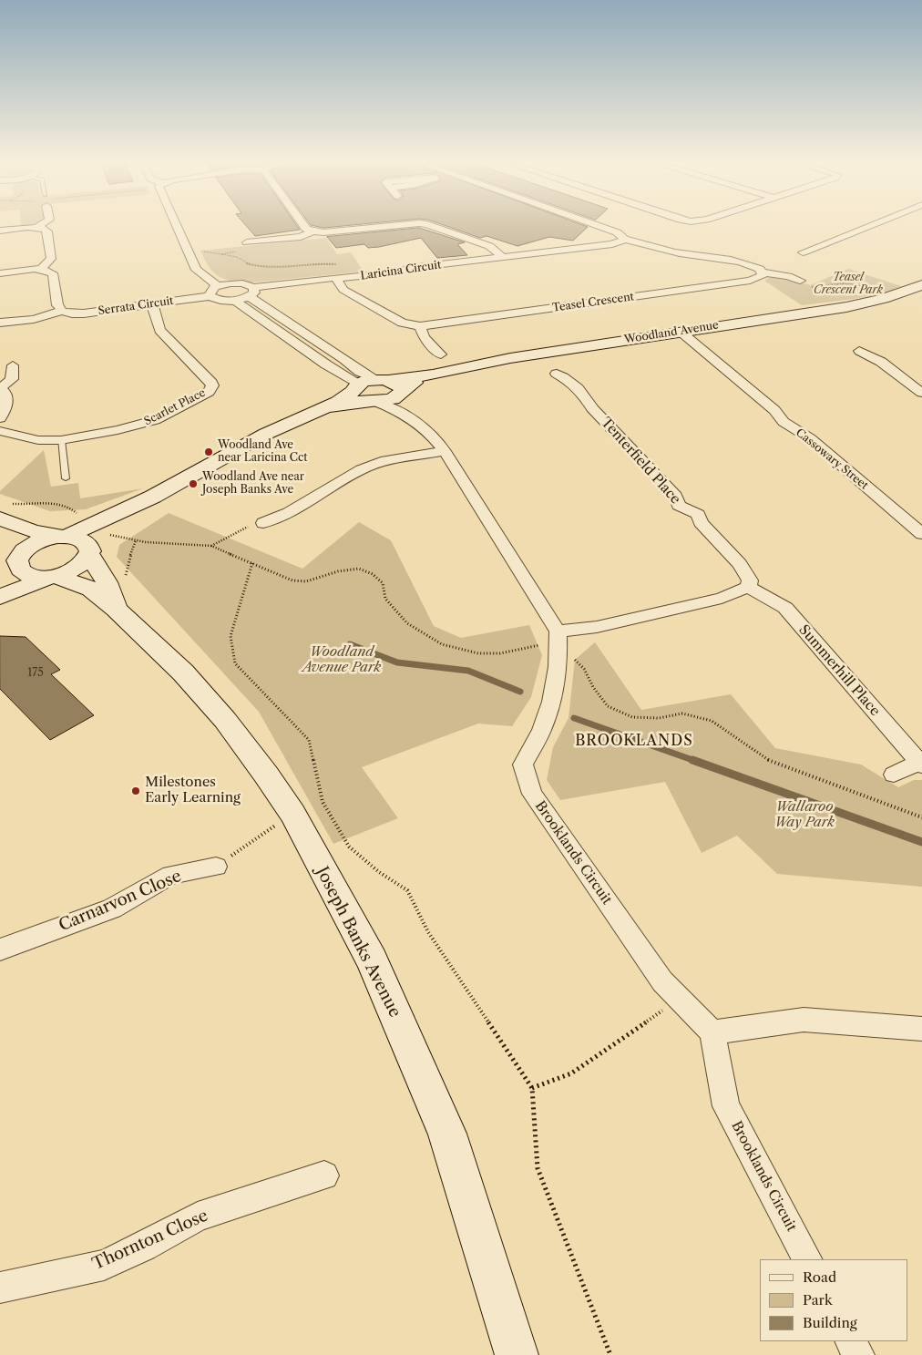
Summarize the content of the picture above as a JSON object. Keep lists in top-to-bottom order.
{
  "streets": {
    "street": [
      "Laricina Circuit",
      "Teasel Crescent",
      "Serrata Circuit",
      "Woodland Avenue",
      "Scarlet Place",
      "Cassowary Street",
      "Tenterfield Place",
      "Summerhill Place",
      "Brooklands Circuit",
      "Carnarvon Close",
      "Joseph Banks Avenue",
      "Thornton Close"
    ]
  },
  "crossings": [
    ["Laricina Circuit", "Teasel Crescent"],
    ["Serrata Circuit", "Scarlet Place"],
    ["Woodland Avenue", "Cassowary Street"],
    ["Woodland Avenue", "Joseph Banks Avenue"],
    ["Tenterfield Place", "Summerhill Place"]
  ],
  "districts": ["BROOKLANDS"],
  "parks": ["Teasel Crescent Park", "Woodland Avenue Park", "Wallaroo Way Park"],
  "places": ["Woodland Ave near Laricina Cct", "Woodland Ave near Joseph Banks Ave", "Milestones Early Learning"],
  "house_numbers": ["175"],
  "legend": ["Road", "Park", "Building"]
}
